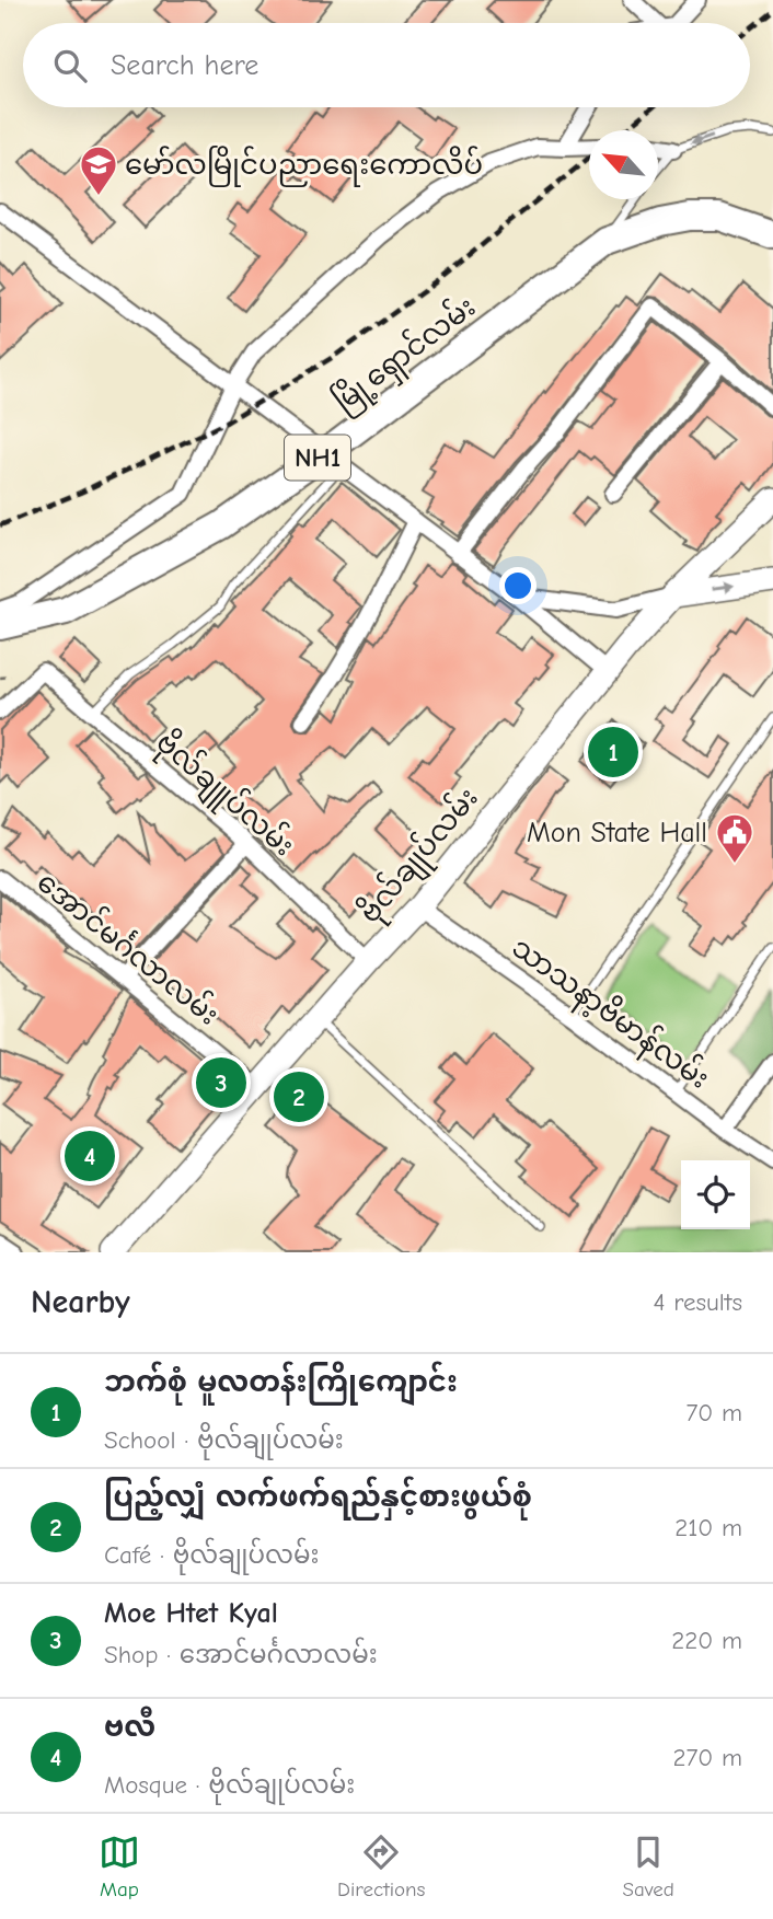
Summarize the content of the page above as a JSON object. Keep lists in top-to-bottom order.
{
  "streets": {
    "highway": ["မြို့ရှောင်လမ်း", "NH1"],
    "main road": ["ဗိုလ်ချုပ်လမ်း"],
    "street": ["ဗိုလ်ချူပ်လမ်း", "အောင်မင်္ဂလာလမ်း", "သာသနာ့ဗိမာန်လမ်း"]
  },
  "crossings": [
    ["ဗိုလ်ချူပ်လမ်း", "ဗိုလ်ချုပ်လမ်း"],
    ["ဗိုလ်ချုပ်လမ်း", "အောင်မင်္ဂလာလမ်း"],
    ["ဗိုလ်ချုပ်လမ်း", "သာသနာ့ဗိမာန်လမ်း"]
  ],
  "places": {
    "school or university": ["မော်လမြိုင်ပညာရေးကောလိပ်"],
    "public building": ["Mon State Hall"]
  },
  "north": "top left",
  "page": {
    "search": "Search here",
    "pins": [
      "1",
      "3",
      "2",
      "4"
    ],
    "heading": ["Nearby", "4 results"],
    "list": [
      {
        "mark": "1",
        "name": "ဘက်စုံ မူလတန်းကြိုကျောင်း",
        "note": "School · ဗိုလ်ချုပ်လမ်း",
        "value": "70 m"
      },
      {
        "mark": "2",
        "name": "ပြည့်လျှံ လက်ဖက်ရည်နှင့်စားဖွယ်စုံ",
        "note": "Café · ဗိုလ်ချုပ်လမ်း",
        "value": "210 m"
      },
      {
        "mark": "3",
        "name": "Moe Htet Kyal",
        "note": "Shop · အောင်မင်္ဂလာလမ်း",
        "value": "220 m"
      },
      {
        "mark": "4",
        "name": "ဗလီ",
        "note": "Mosque · ဗိုလ်ချုပ်လမ်း",
        "value": "270 m"
      }
    ],
    "nav": ["Map", "Directions", "Saved"]
  }
}
